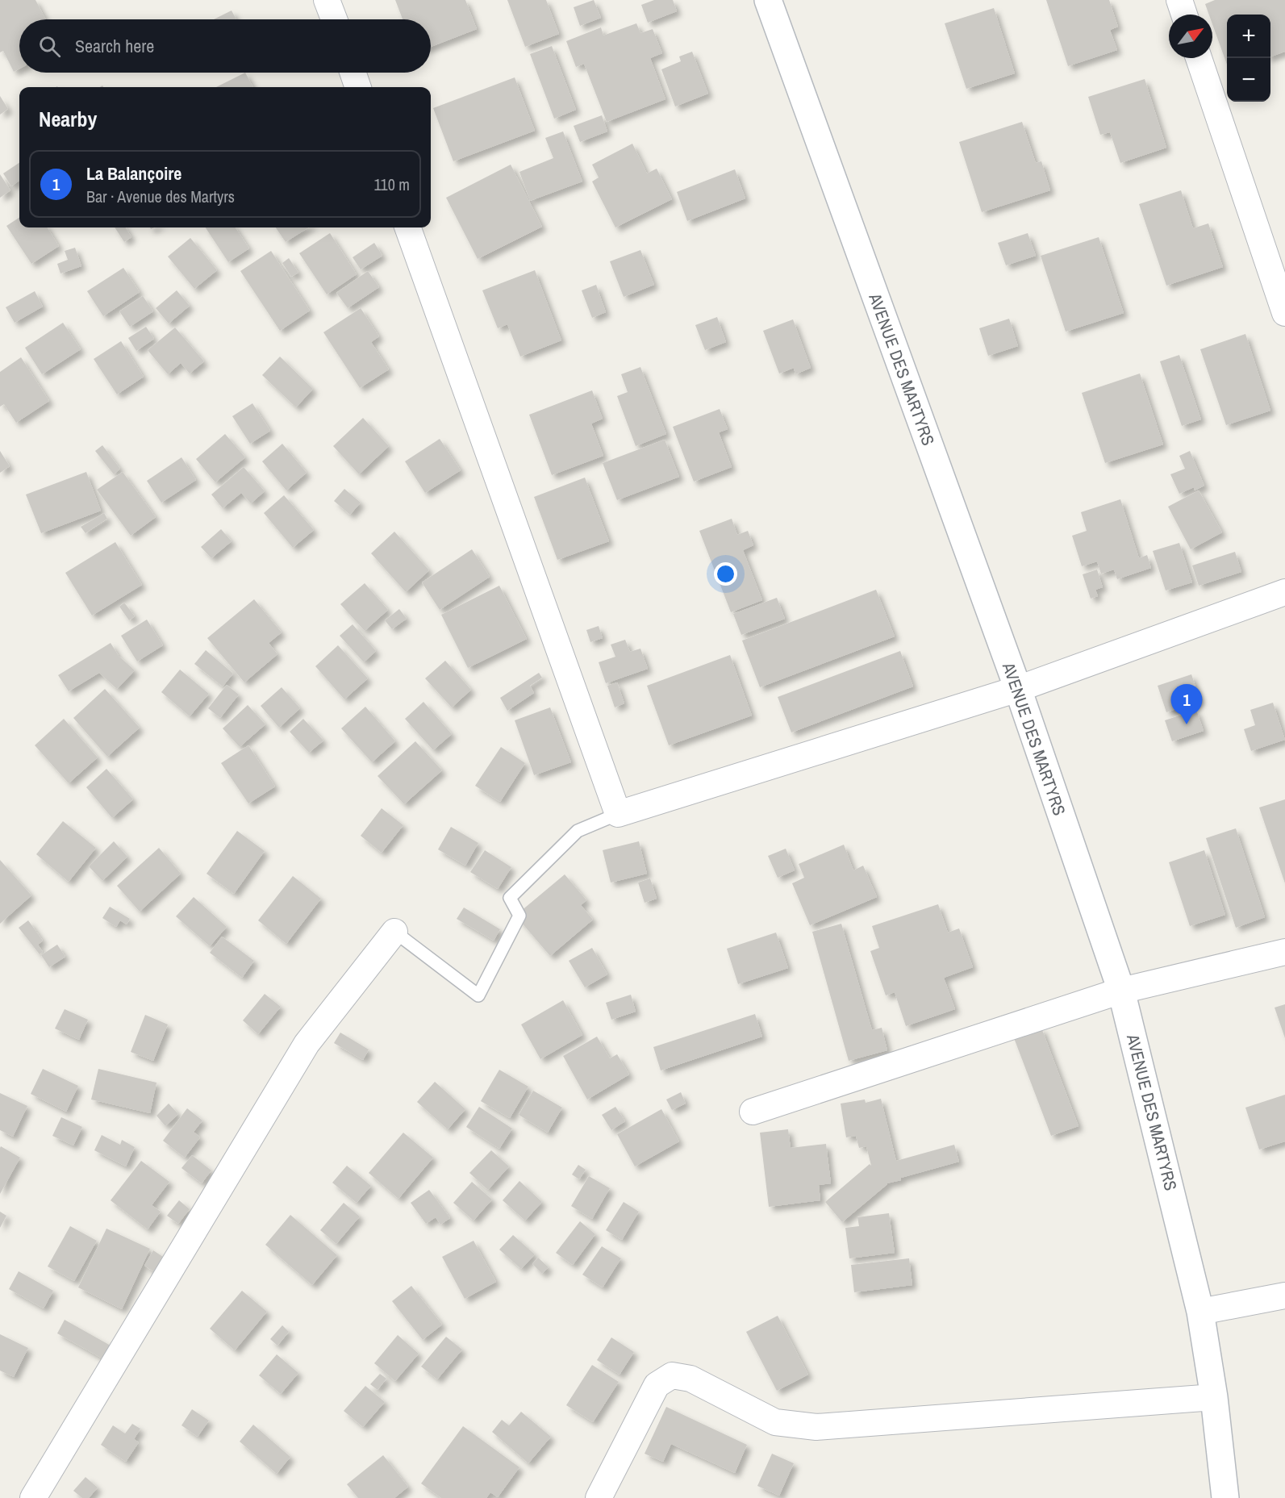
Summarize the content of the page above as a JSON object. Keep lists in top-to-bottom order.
{
  "streets": {
    "main road": ["AVENUE DES MARTYRS"]
  },
  "north": "top right",
  "page": {
    "map_buttons": ["+", "−"],
    "search": "Search here",
    "heading": "Nearby",
    "list": [
      {
        "mark": "1",
        "name": "La Balançoire",
        "note": "Bar · Avenue des Martyrs",
        "value": "110 m"
      }
    ],
    "pins": "1"
  }
}
